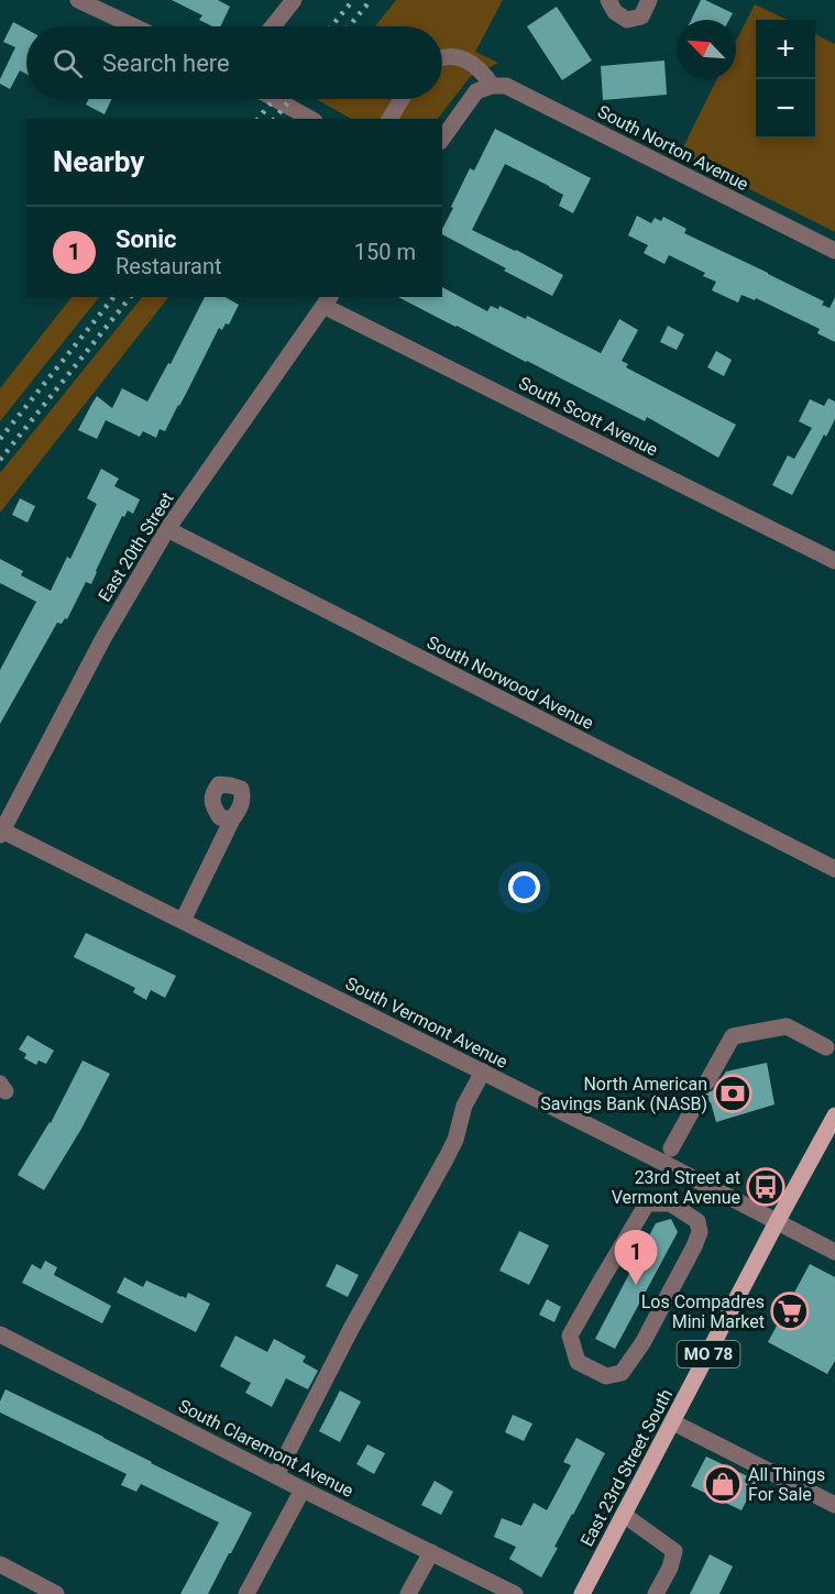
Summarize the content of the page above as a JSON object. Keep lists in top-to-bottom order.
{
  "streets": {
    "main road": ["MO 78", "East 23rd Street South"],
    "street": [
      "South Norton Avenue",
      "South Scott Avenue",
      "East 20th Street",
      "South Norwood Avenue",
      "South Vermont Avenue",
      "South Claremont Avenue"
    ]
  },
  "crossings": [
    ["South Scott Avenue", "East 20th Street"],
    ["East 20th Street", "South Norwood Avenue"],
    ["East 20th Street", "South Vermont Avenue"],
    ["South Vermont Avenue", "East 23rd Street South"]
  ],
  "places": {
    "bank": ["North American Savings Bank (NASB)"],
    "bus stop": ["23rd Street at Vermont Avenue"],
    "supermarket": ["Los Compadres Mini Market"],
    "shop": ["All Things For Sale"]
  },
  "north": "top left",
  "page": {
    "map_buttons": ["+", "−"],
    "search": "Search here",
    "heading": "Nearby",
    "list": [
      {
        "mark": "1",
        "name": "Sonic",
        "note": "Restaurant",
        "value": "150 m"
      }
    ],
    "pins": "1"
  }
}
